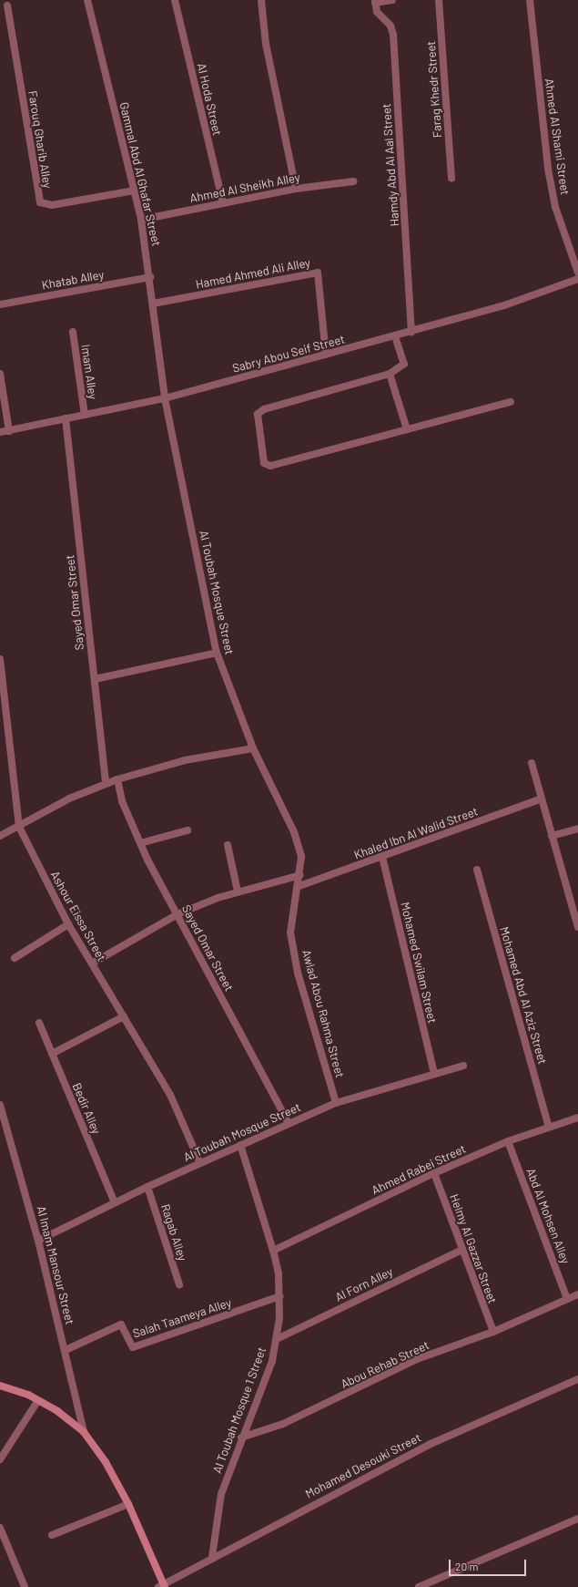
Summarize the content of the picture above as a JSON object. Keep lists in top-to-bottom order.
{
  "streets": {
    "street": [
      "Farag Khedr Street",
      "Al Hoda Street",
      "Ahmed Al Shami Street",
      "Farouq Gharib Alley",
      "Hamdy Abd Al Aal Street",
      "Gammal Abd Al Ghafar Street",
      "Ahmed Al Sheikh Alley",
      "Hamed Ahmed Ali Alley",
      "Khatab Alley",
      "Sabry Abou Seif Street",
      "Imam Alley",
      "Al Toubah Mosque Street",
      "Sayed Omar Street",
      "Khaled Ibn Al Walid Street",
      "Ashour Eissa Street",
      "Mohamed Swilam Street",
      "Mohamed Abd Al Aziz Street",
      "Awlad Abou Rahma Street",
      "Bedir Alley",
      "Ahmed Rabei Street",
      "Abd Al Mohsen Alley",
      "Ragab Alley",
      "Helmy Al Gazzar Street",
      "Al Imam Mansour Street",
      "Al Forn Alley",
      "Salah Taameya Alley",
      "Abou Rehab Street",
      "Al Toubah Mosque 1 Street",
      "Mohamed Desouki Street"
    ]
  },
  "crossings": [
    ["Al Hoda Street", "Ahmed Al Sheikh Alley"],
    ["Farouq Gharib Alley", "Gammal Abd Al Ghafar Street"],
    ["Hamdy Abd Al Aal Street", "Sabry Abou Seif Street"],
    ["Gammal Abd Al Ghafar Street", "Ahmed Al Sheikh Alley"],
    ["Gammal Abd Al Ghafar Street", "Hamed Ahmed Ali Alley"],
    ["Gammal Abd Al Ghafar Street", "Khatab Alley"],
    ["Gammal Abd Al Ghafar Street", "Sabry Abou Seif Street"],
    ["Gammal Abd Al Ghafar Street", "Al Toubah Mosque Street"],
    ["Hamed Ahmed Ali Alley", "Sabry Abou Seif Street"],
    ["Sabry Abou Seif Street", "Imam Alley"],
    ["Sabry Abou Seif Street", "Al Toubah Mosque Street"],
    ["Sabry Abou Seif Street", "Sayed Omar Street"],
    ["Al Toubah Mosque Street", "Sayed Omar Street"],
    ["Al Toubah Mosque Street", "Khaled Ibn Al Walid Street"],
    ["Al Toubah Mosque Street", "Ashour Eissa Street"],
    ["Al Toubah Mosque Street", "Mohamed Swilam Street"],
    ["Al Toubah Mosque Street", "Awlad Abou Rahma Street"],
    ["Al Toubah Mosque Street", "Bedir Alley"],
    ["Al Toubah Mosque Street", "Ragab Alley"],
    ["Al Toubah Mosque Street", "Al Imam Mansour Street"],
    ["Al Toubah Mosque Street", "Al Toubah Mosque 1 Street"],
    ["Khaled Ibn Al Walid Street", "Mohamed Swilam Street"],
    ["Khaled Ibn Al Walid Street", "Awlad Abou Rahma Street"],
    ["Mohamed Abd Al Aziz Street", "Ahmed Rabei Street"],
    ["Ahmed Rabei Street", "Abd Al Mohsen Alley"],
    ["Ahmed Rabei Street", "Helmy Al Gazzar Street"],
    ["Ahmed Rabei Street", "Al Toubah Mosque 1 Street"],
    ["Abd Al Mohsen Alley", "Abou Rehab Street"],
    ["Helmy Al Gazzar Street", "Al Forn Alley"],
    ["Helmy Al Gazzar Street", "Abou Rehab Street"],
    ["Al Imam Mansour Street", "Salah Taameya Alley"],
    ["Al Forn Alley", "Al Toubah Mosque 1 Street"],
    ["Salah Taameya Alley", "Al Toubah Mosque 1 Street"],
    ["Abou Rehab Street", "Al Toubah Mosque 1 Street"],
    ["Al Toubah Mosque 1 Street", "Mohamed Desouki Street"]
  ],
  "scale_bar": "20 m"
}
